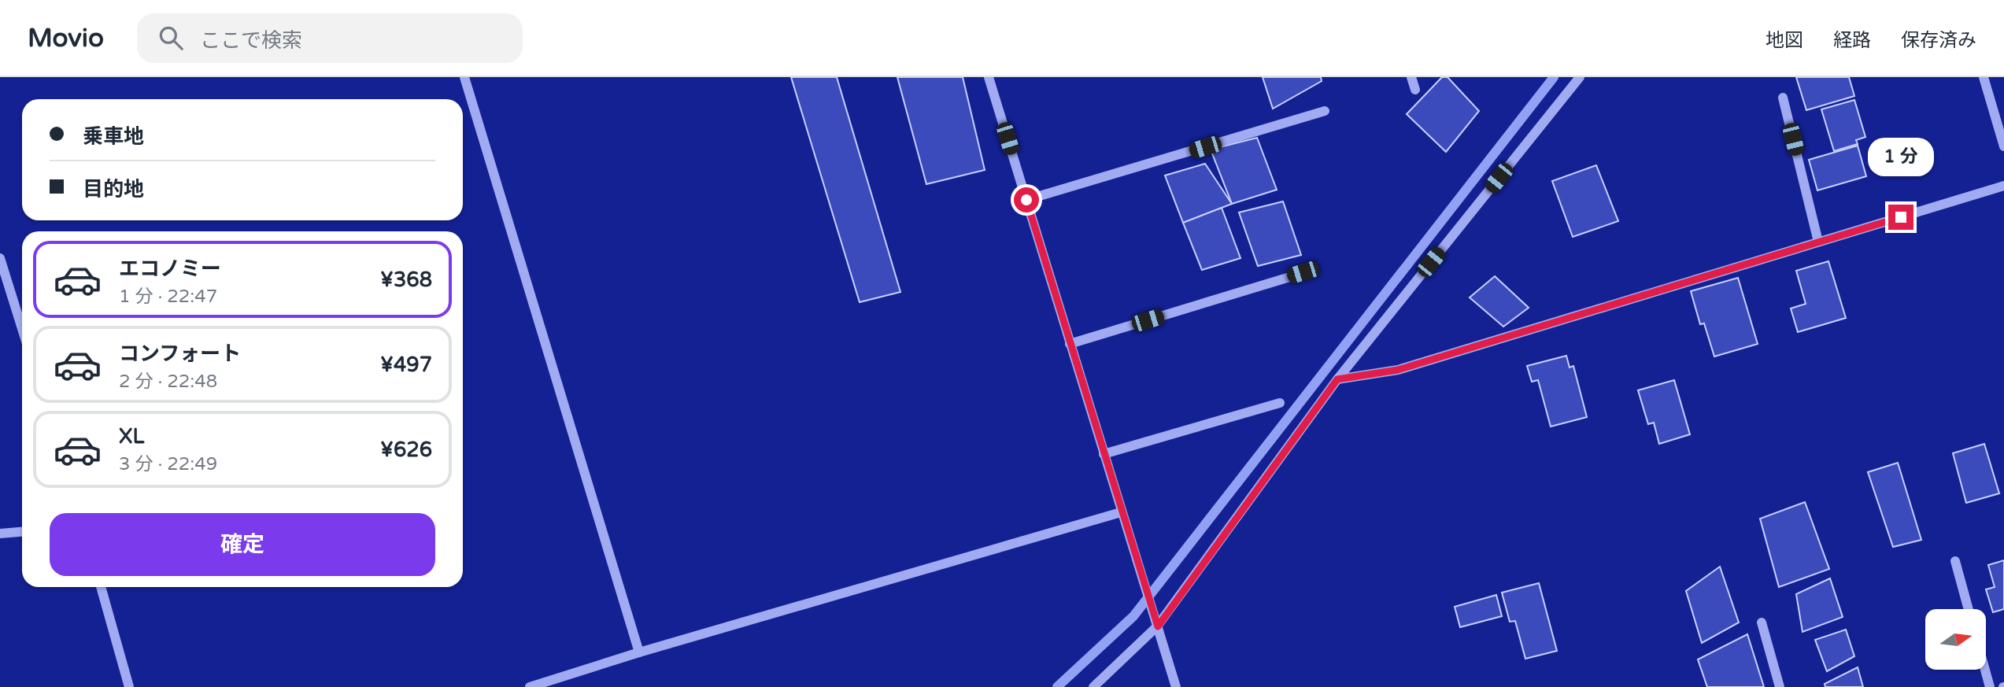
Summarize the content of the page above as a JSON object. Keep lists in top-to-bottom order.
{
  "north": "right",
  "page": {
    "header": "Movio",
    "search": "ここで検索",
    "nav": ["地図", "経路", "保存済み"],
    "banner": ["乗車地", "目的地"],
    "bubble": "1 分",
    "list": [
      {
        "name": "エコノミー",
        "note": "1 分 · 22:47",
        "value": "¥368"
      },
      {
        "name": "コンフォート",
        "note": "2 分 · 22:48",
        "value": "¥497"
      },
      {
        "name": "XL",
        "note": "3 分 · 22:49",
        "value": "¥626"
      }
    ],
    "buttons": "確定"
  }
}
